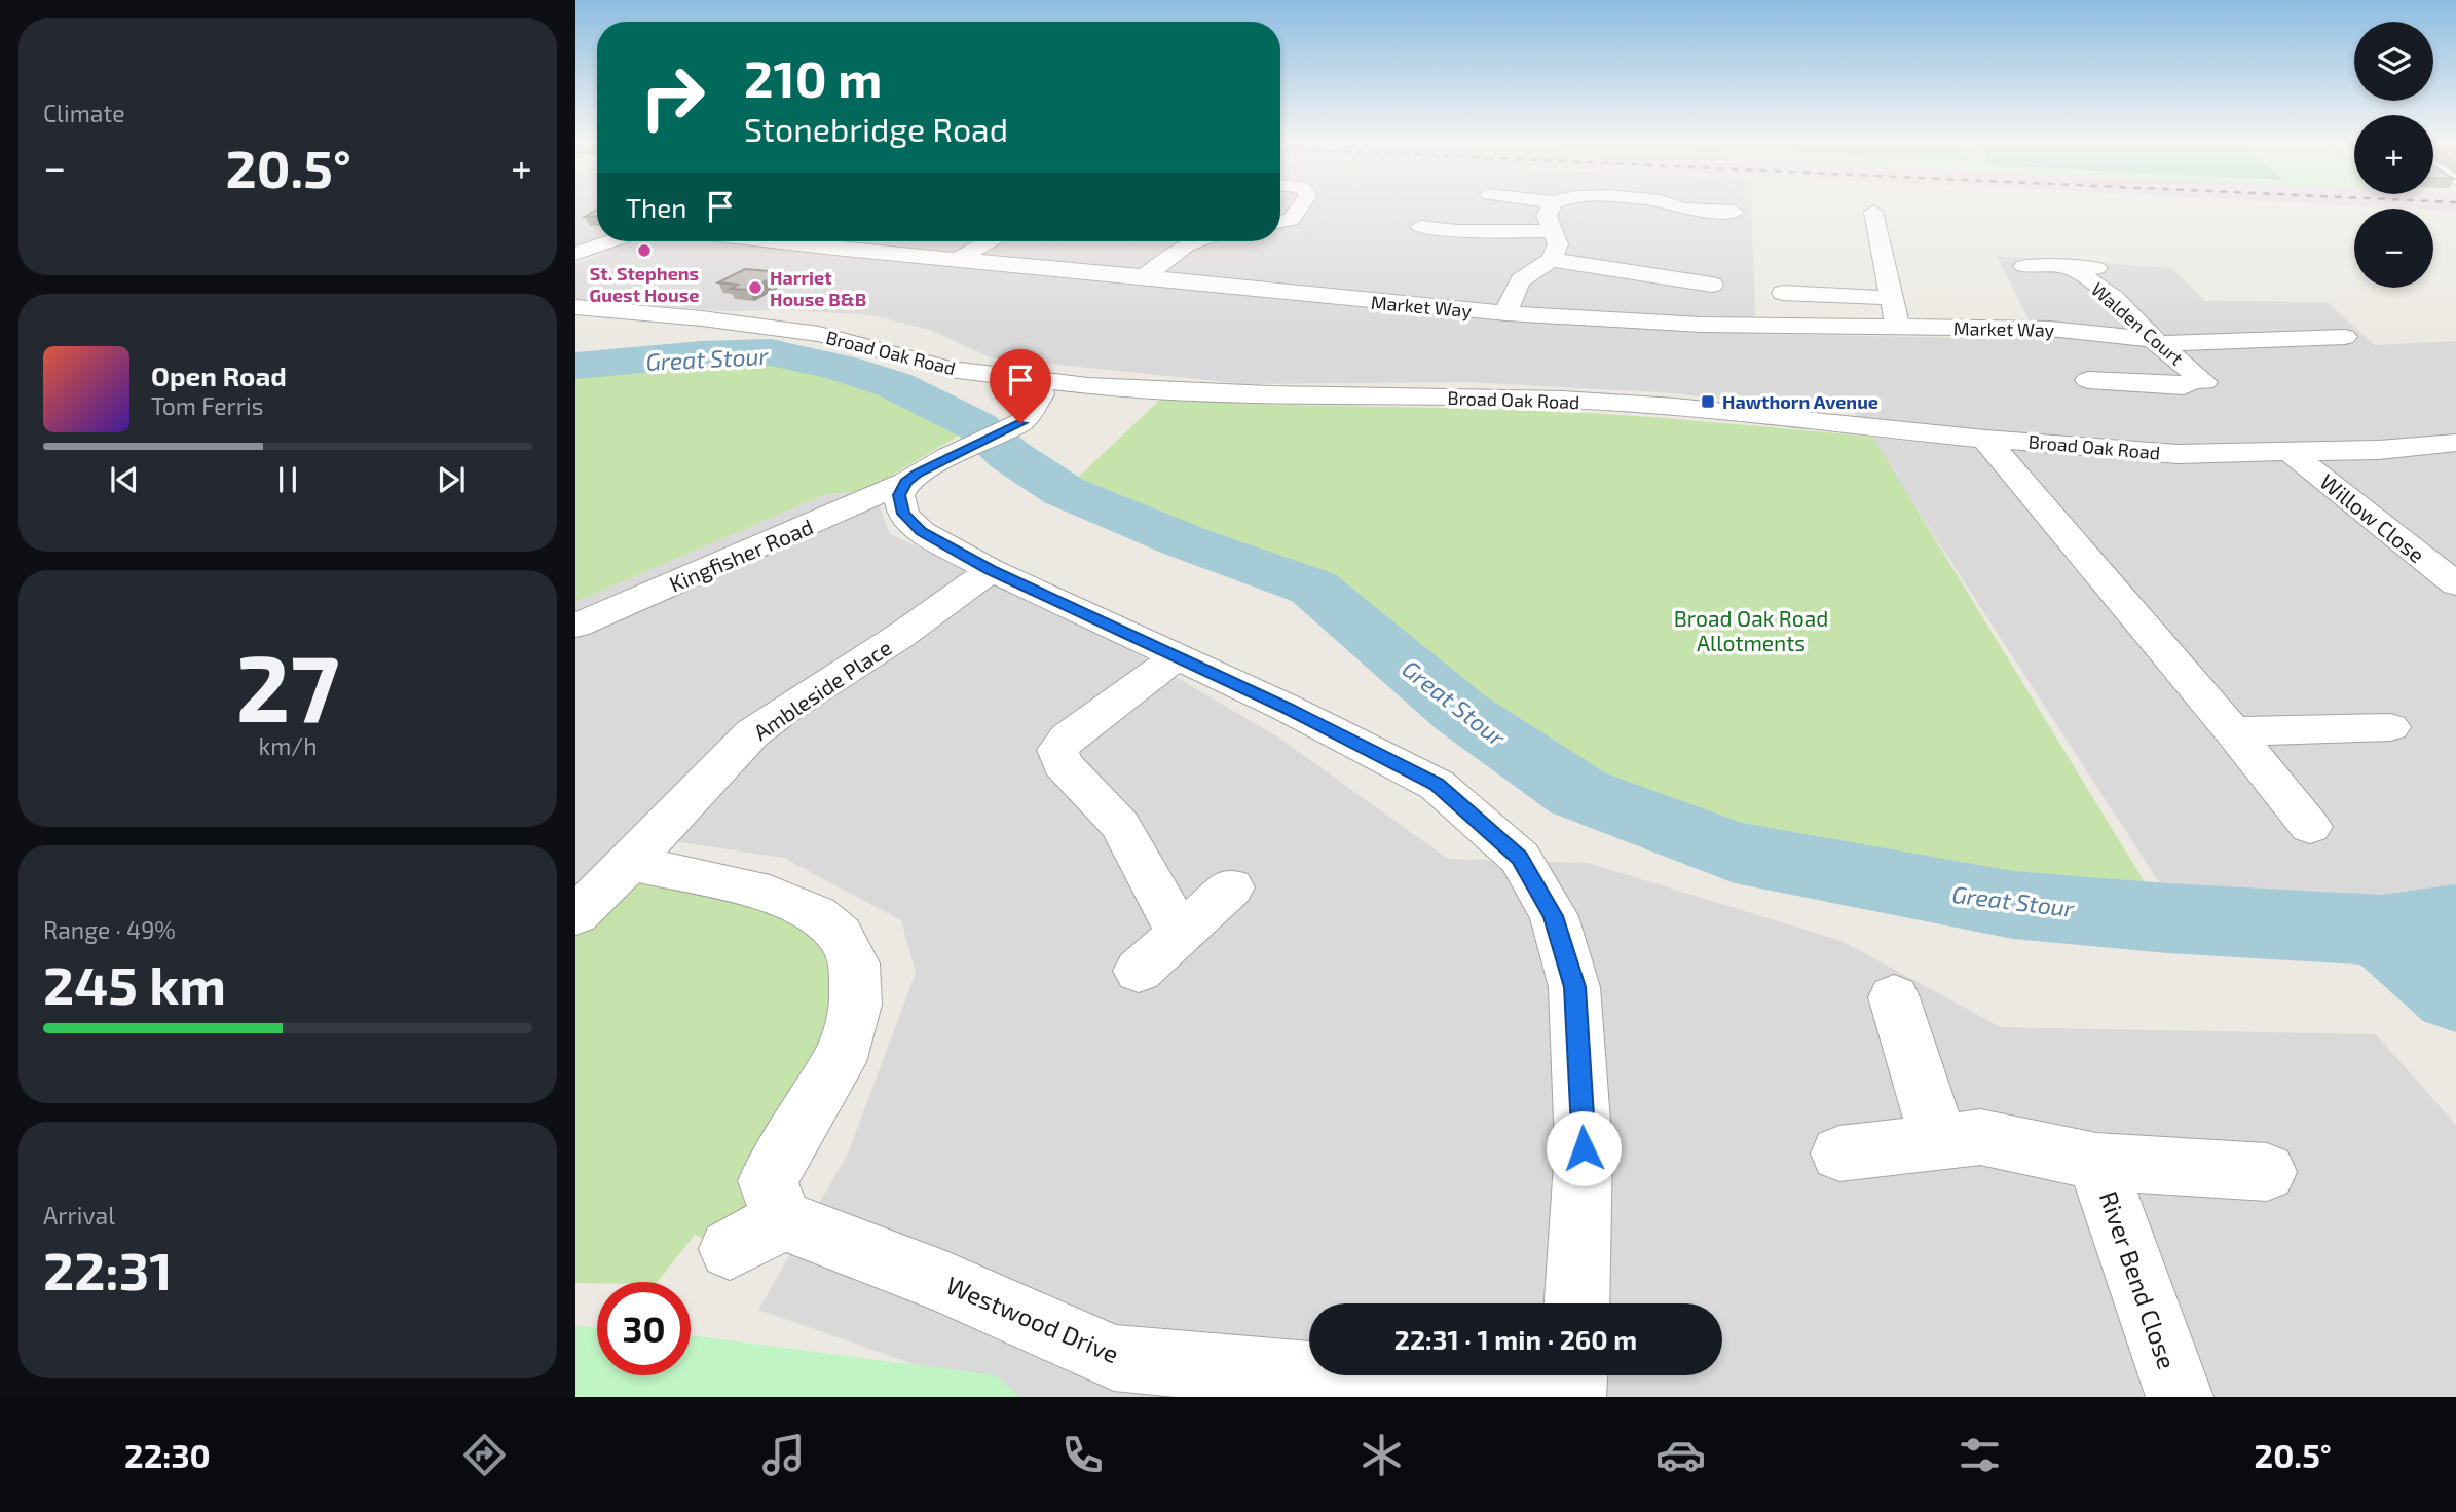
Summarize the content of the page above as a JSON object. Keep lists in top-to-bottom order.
{
  "streets": {
    "street": [
      "Market Way",
      "Walden Court",
      "Broad Oak Road",
      "Willow Close",
      "Kingfisher Road",
      "Ambleside Place",
      "River Bend Close",
      "Westwood Drive"
    ]
  },
  "crossings": [
    ["Market Way", "Walden Court"],
    ["Broad Oak Road", "Willow Close"],
    ["Broad Oak Road", "Kingfisher Road"],
    ["Ambleside Place", "Westwood Drive"]
  ],
  "water": ["Great Stour"],
  "parks": ["Broad Oak Road Allotments"],
  "places": {
    "other": ["St. Stephens Guest House", "Harriet House B&B"],
    "transit": ["Hawthorn Avenue"]
  },
  "page": {
    "tile": [
      "Climate",
      ["27", "km/h"],
      ["Range · 49%", "245 km"],
      ["Arrival", "22:31"]
    ],
    "map_buttons": ["+", "−"],
    "turn": ["210 m", "Stonebridge Road"],
    "heat": ["−", "20.5°", "+"],
    "then": "Then",
    "song": ["Open Road", "Tom Ferris"],
    "limit": "30",
    "trip": "22:31 · 1 min · 260 m",
    "tabs": ["22:30", "20.5°"]
  }
}
